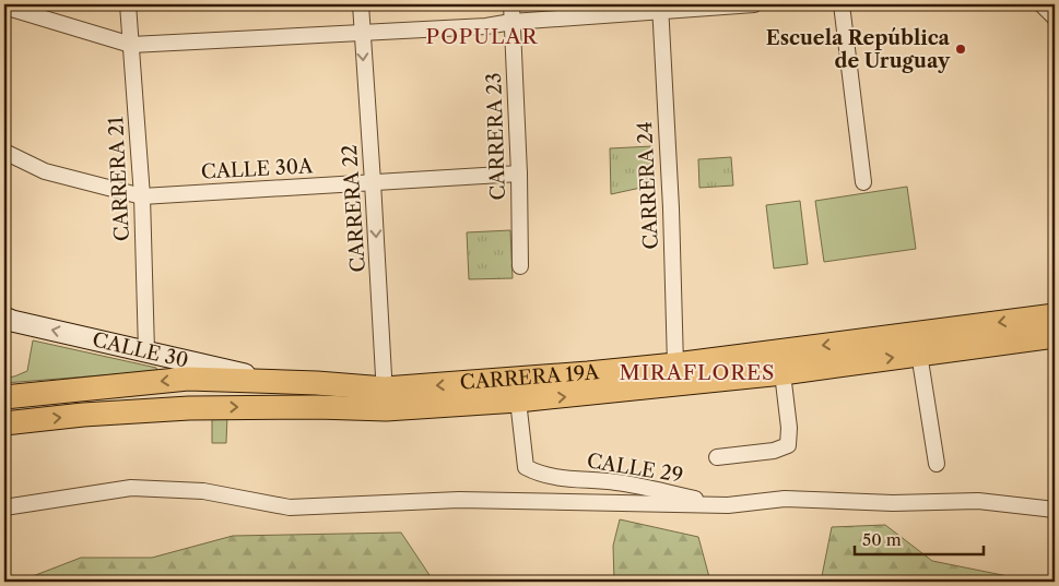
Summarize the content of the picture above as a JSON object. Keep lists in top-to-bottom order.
{
  "streets": {
    "main road": ["CARRERA 19A"],
    "street": [
      "CARRERA 23",
      "CALLE 30A",
      "CARRERA 21",
      "CARRERA 24",
      "CARRERA 22",
      "CALLE 30",
      "CALLE 29"
    ]
  },
  "crossings": [
    ["CARRERA 23", "CALLE 30A"],
    ["CALLE 30A", "CARRERA 21"],
    ["CALLE 30A", "CARRERA 22"],
    ["CARRERA 21", "CALLE 30"],
    ["CARRERA 24", "CARRERA 19A"],
    ["CARRERA 22", "CARRERA 19A"],
    ["CALLE 30", "CARRERA 19A"],
    ["CARRERA 19A", "CALLE 29"]
  ],
  "one_way": ["CARRERA 22"],
  "districts": ["POPULAR", "MIRAFLORES"],
  "places": ["Escuela República de Uruguay"],
  "scale_bar": "50 m"
}
